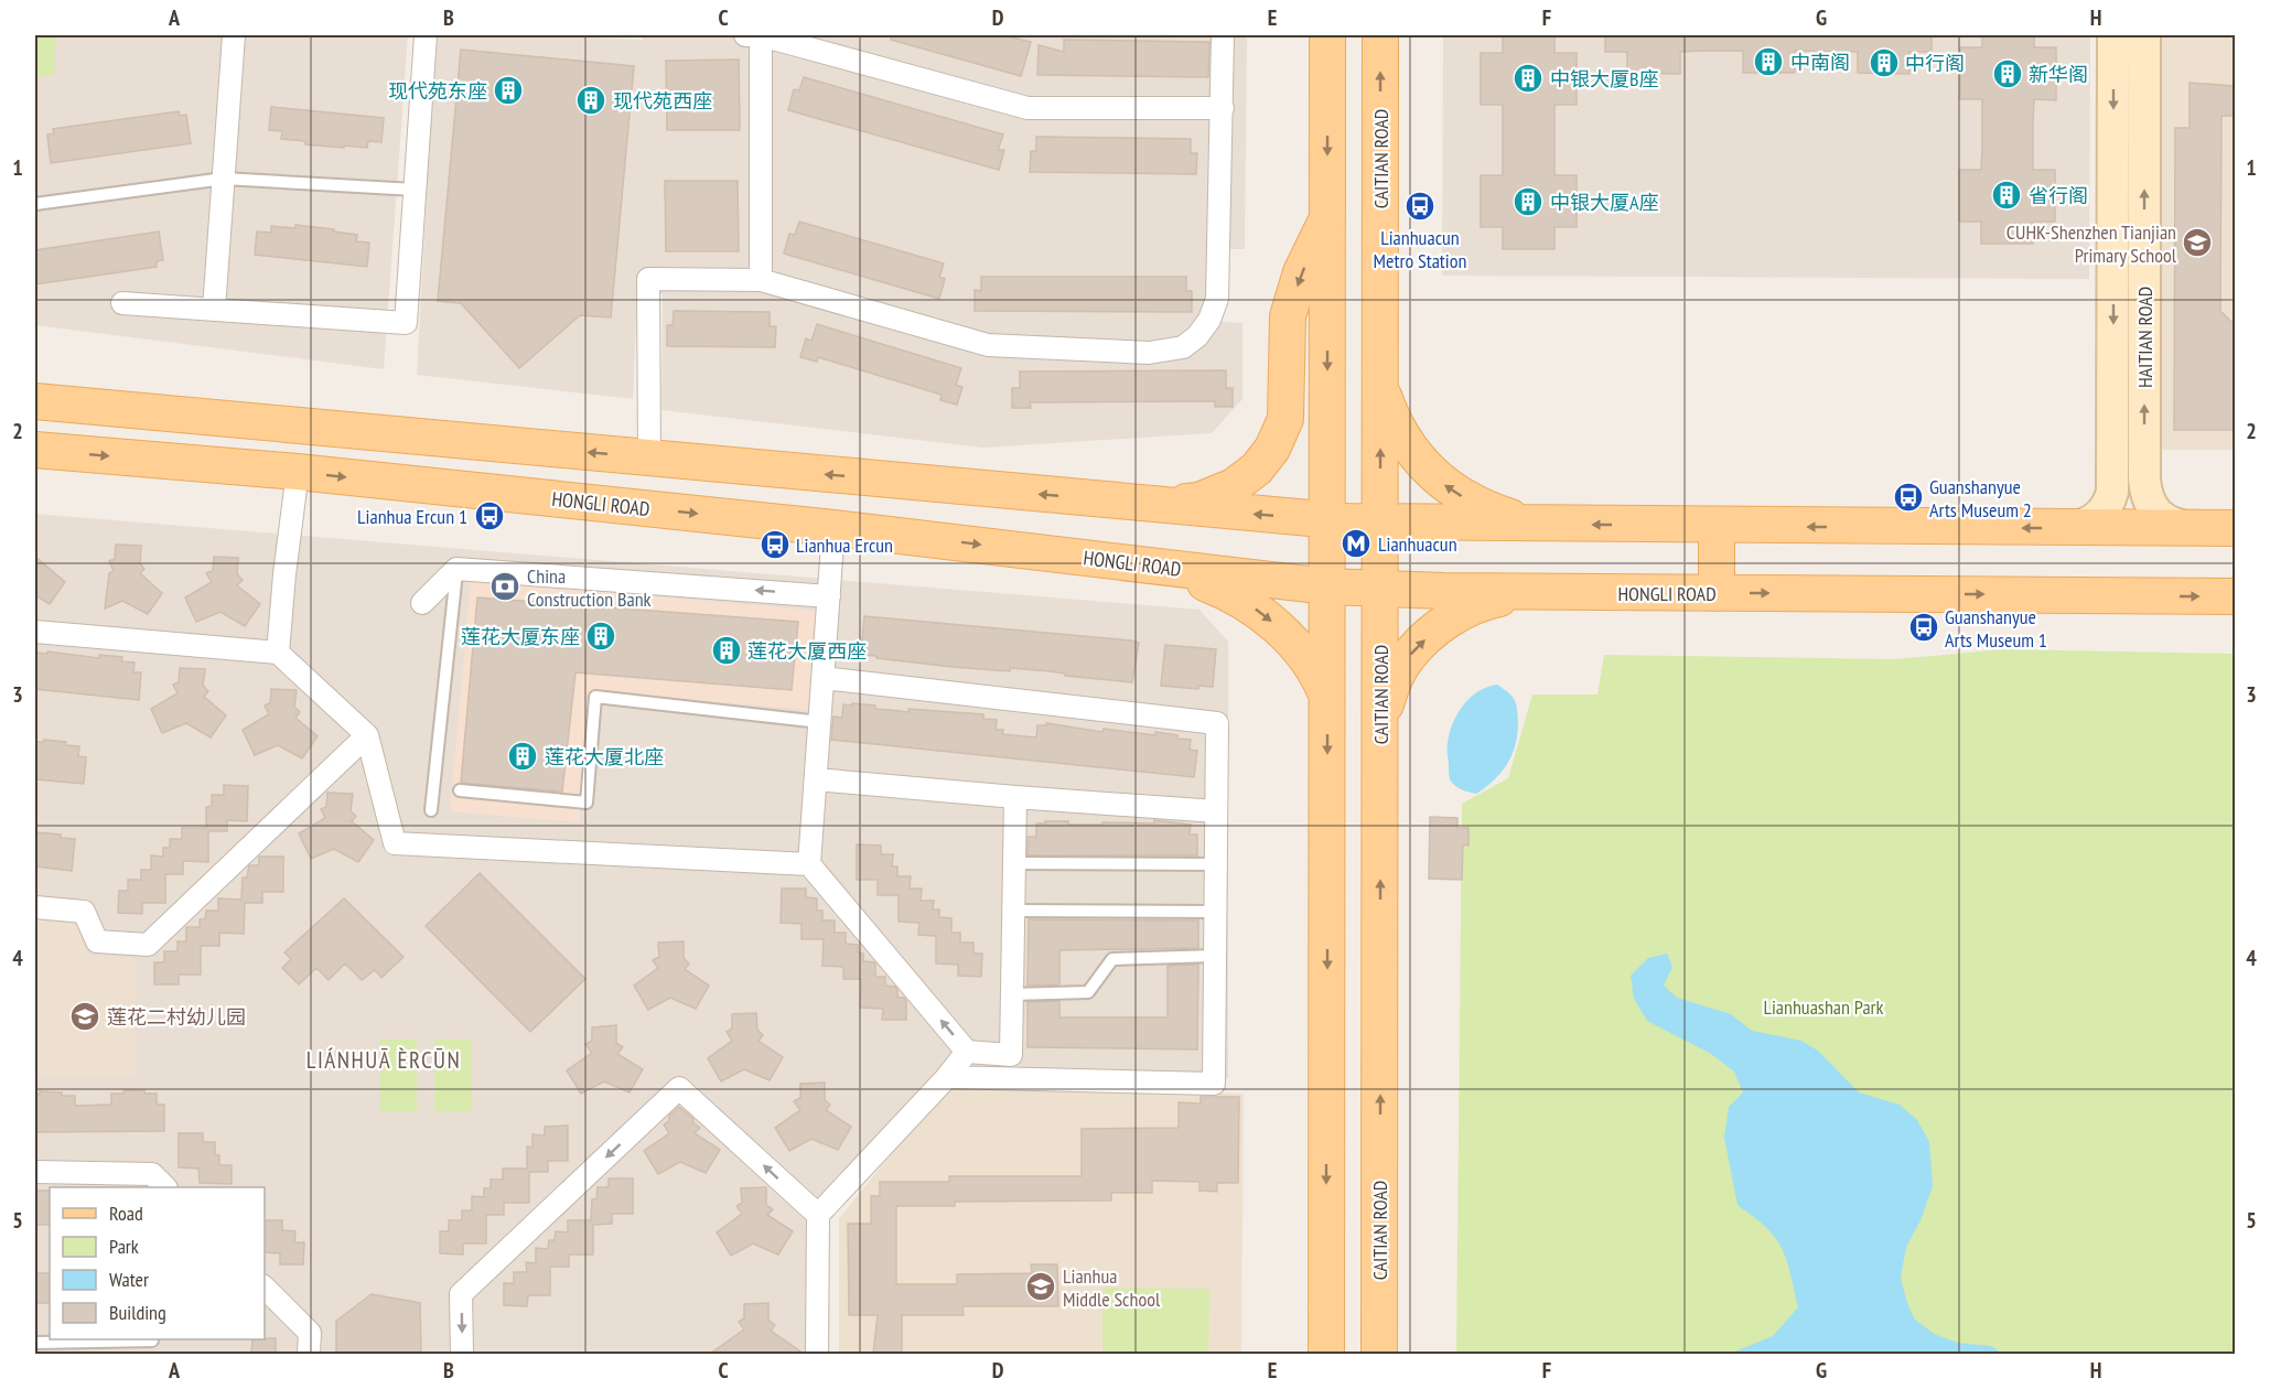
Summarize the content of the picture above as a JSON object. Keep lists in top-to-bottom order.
{
  "streets": {
    "main road": ["CAITIAN ROAD", "HONGLI ROAD"],
    "street": ["HAITIAN ROAD"]
  },
  "crossings": [
    ["CAITIAN ROAD", "HONGLI ROAD"]
  ],
  "districts": ["LIÁNHUĀ ÈRCŪN"],
  "parks": ["Lianhuashan Park"],
  "places": {
    "building": [
      "中南阁",
      "中行阁",
      "新华阁",
      "中银大厦B座",
      "现代苑东座",
      "现代苑西座",
      "省行阁",
      "中银大厦A座",
      "莲花大厦东座",
      "莲花大厦西座",
      "莲花大厦北座"
    ],
    "bus stop": [
      "Lianhuacun Metro Station",
      "Guanshanyue Arts Museum 2",
      "Lianhua Ercun 1",
      "Lianhua Ercun",
      "Guanshanyue Arts Museum 1"
    ],
    "school or university": ["CUHK-Shenzhen Tianjian Primary School", "莲花二村幼儿园", "Lianhua Middle School"],
    "metro station": ["Lianhuacun"],
    "bank": ["China Construction Bank"]
  },
  "legend": [
    "Road",
    "Park",
    "Water",
    "Building"
  ],
  "grid": {
    "columns": [
      "A",
      "B",
      "C",
      "D",
      "E",
      "F",
      "G",
      "H"
    ],
    "rows": [
      "1",
      "2",
      "3",
      "4",
      "5"
    ]
  }
}
